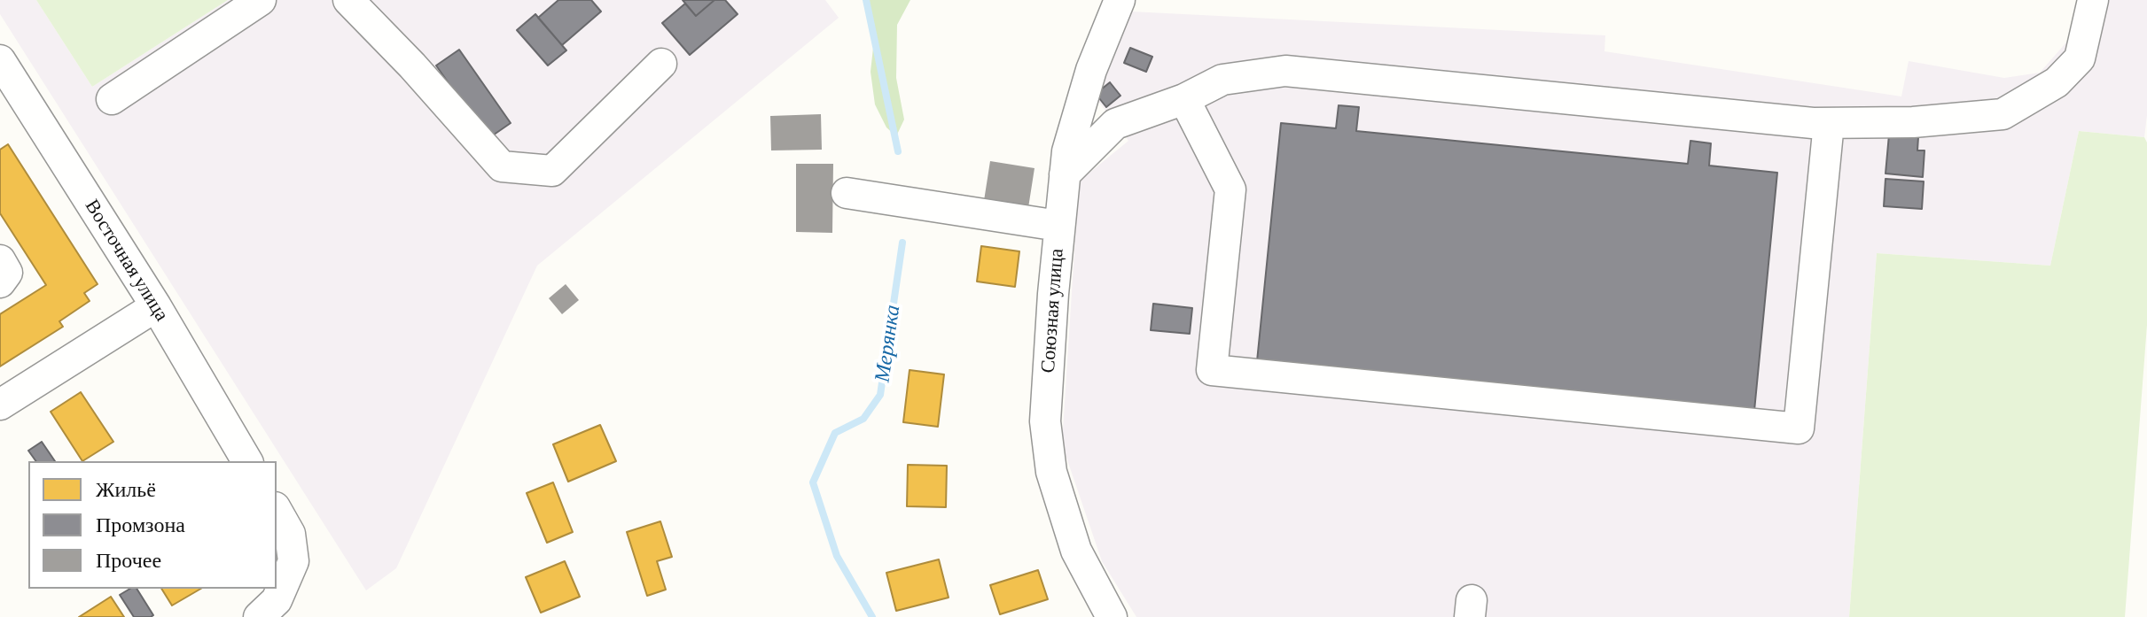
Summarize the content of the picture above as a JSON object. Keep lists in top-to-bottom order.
{
  "streets": {
    "street": ["Восточная улица", "Союзная улица"]
  },
  "water": ["Мерянка"],
  "legend": ["Жильё", "Промзона", "Прочее"]
}
